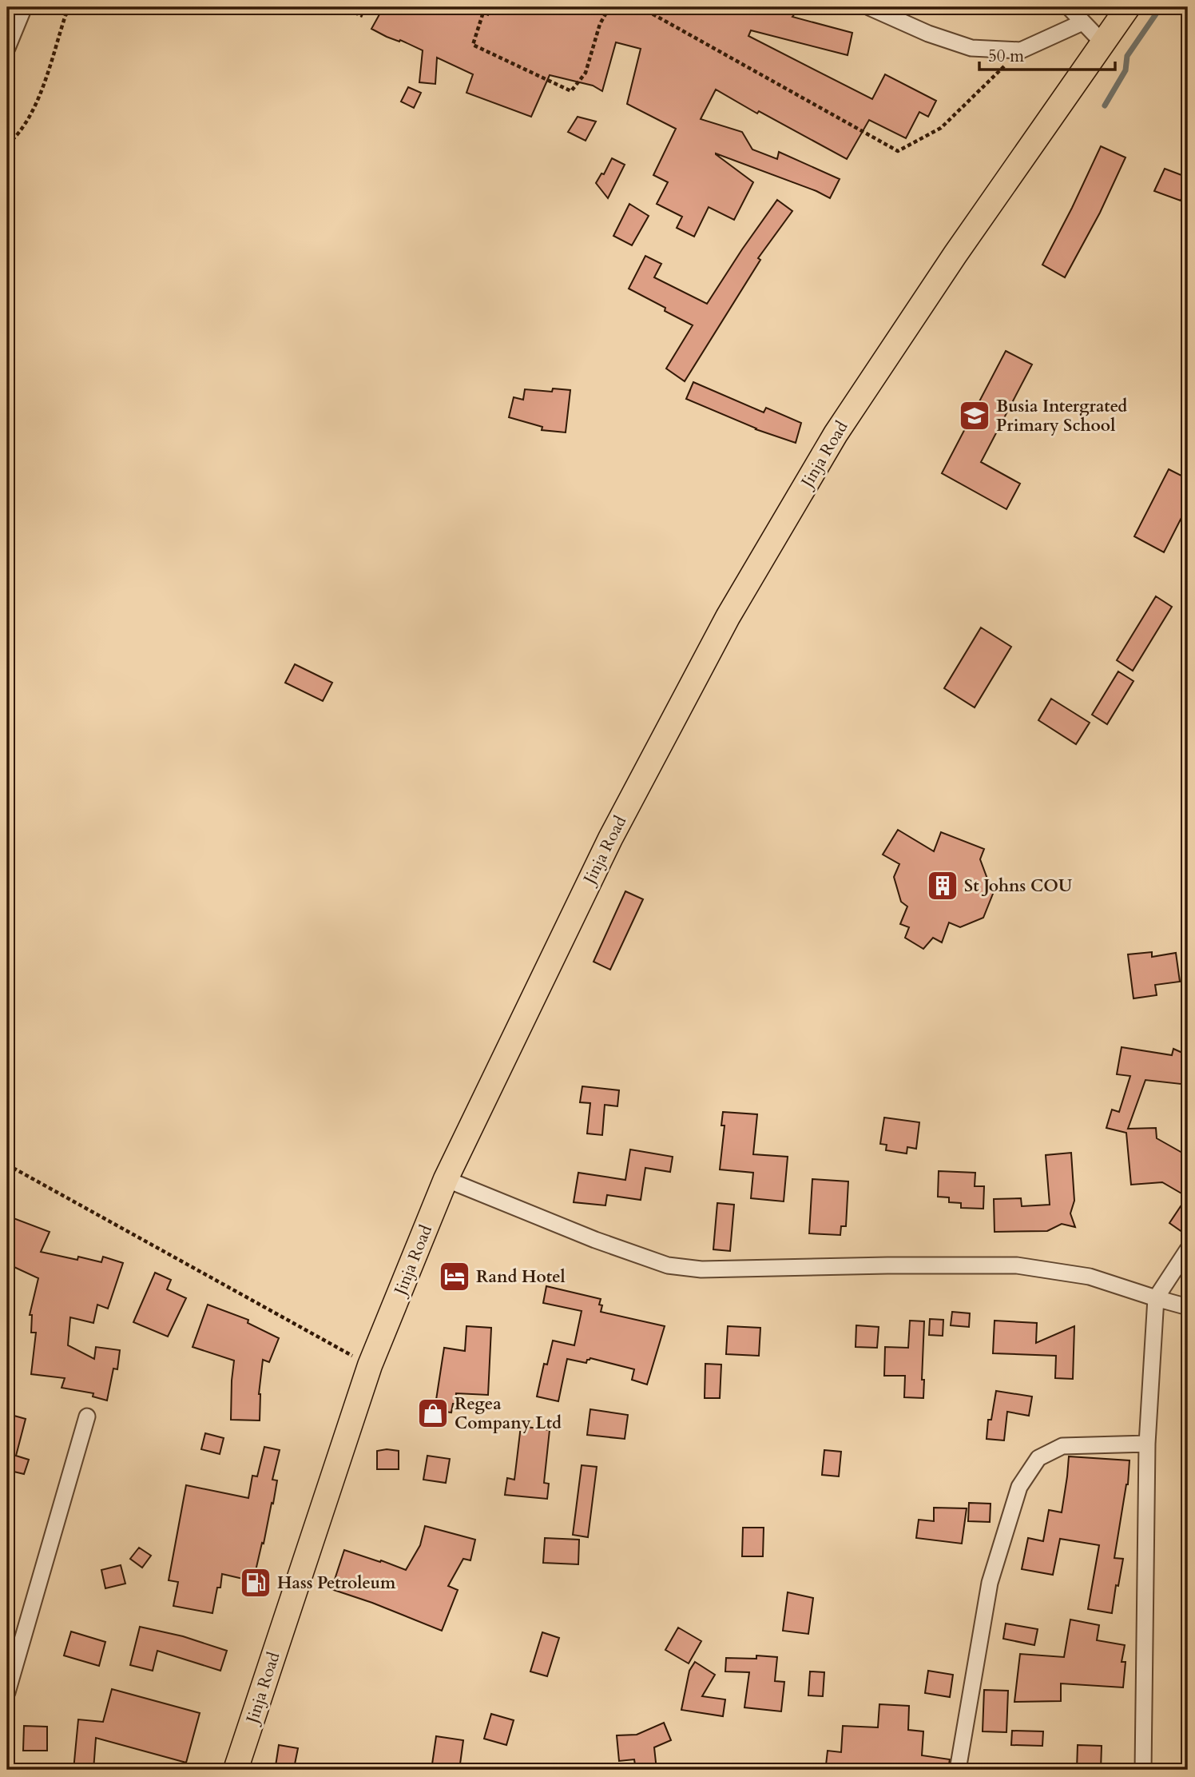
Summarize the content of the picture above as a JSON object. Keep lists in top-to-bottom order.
{
  "streets": {
    "main road": ["Jinja Road"]
  },
  "places": {
    "school or university": ["Busia Intergrated Primary School"],
    "building": ["St Johns COU"],
    "hotel": ["Rand Hotel"],
    "shop": ["Regea Company Ltd"],
    "fuel station": ["Hass Petroleum"]
  },
  "scale_bar": "50 m"
}
